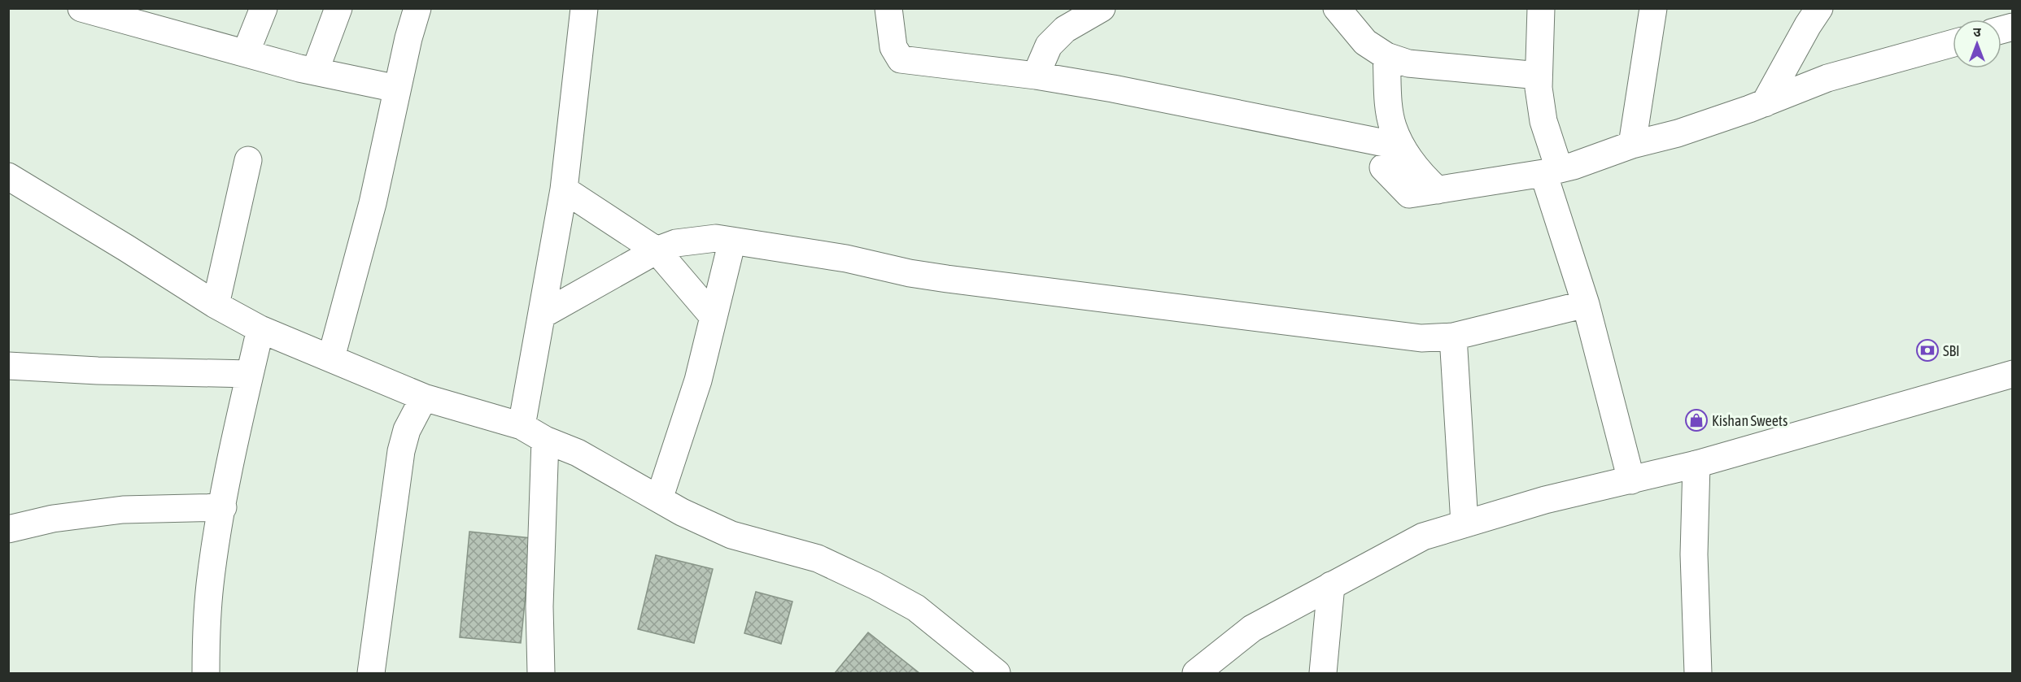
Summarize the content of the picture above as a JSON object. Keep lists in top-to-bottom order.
{
  "places": {
    "bank": ["SBI"],
    "shop": ["Kishan Sweets"]
  },
  "north": "top"
}
